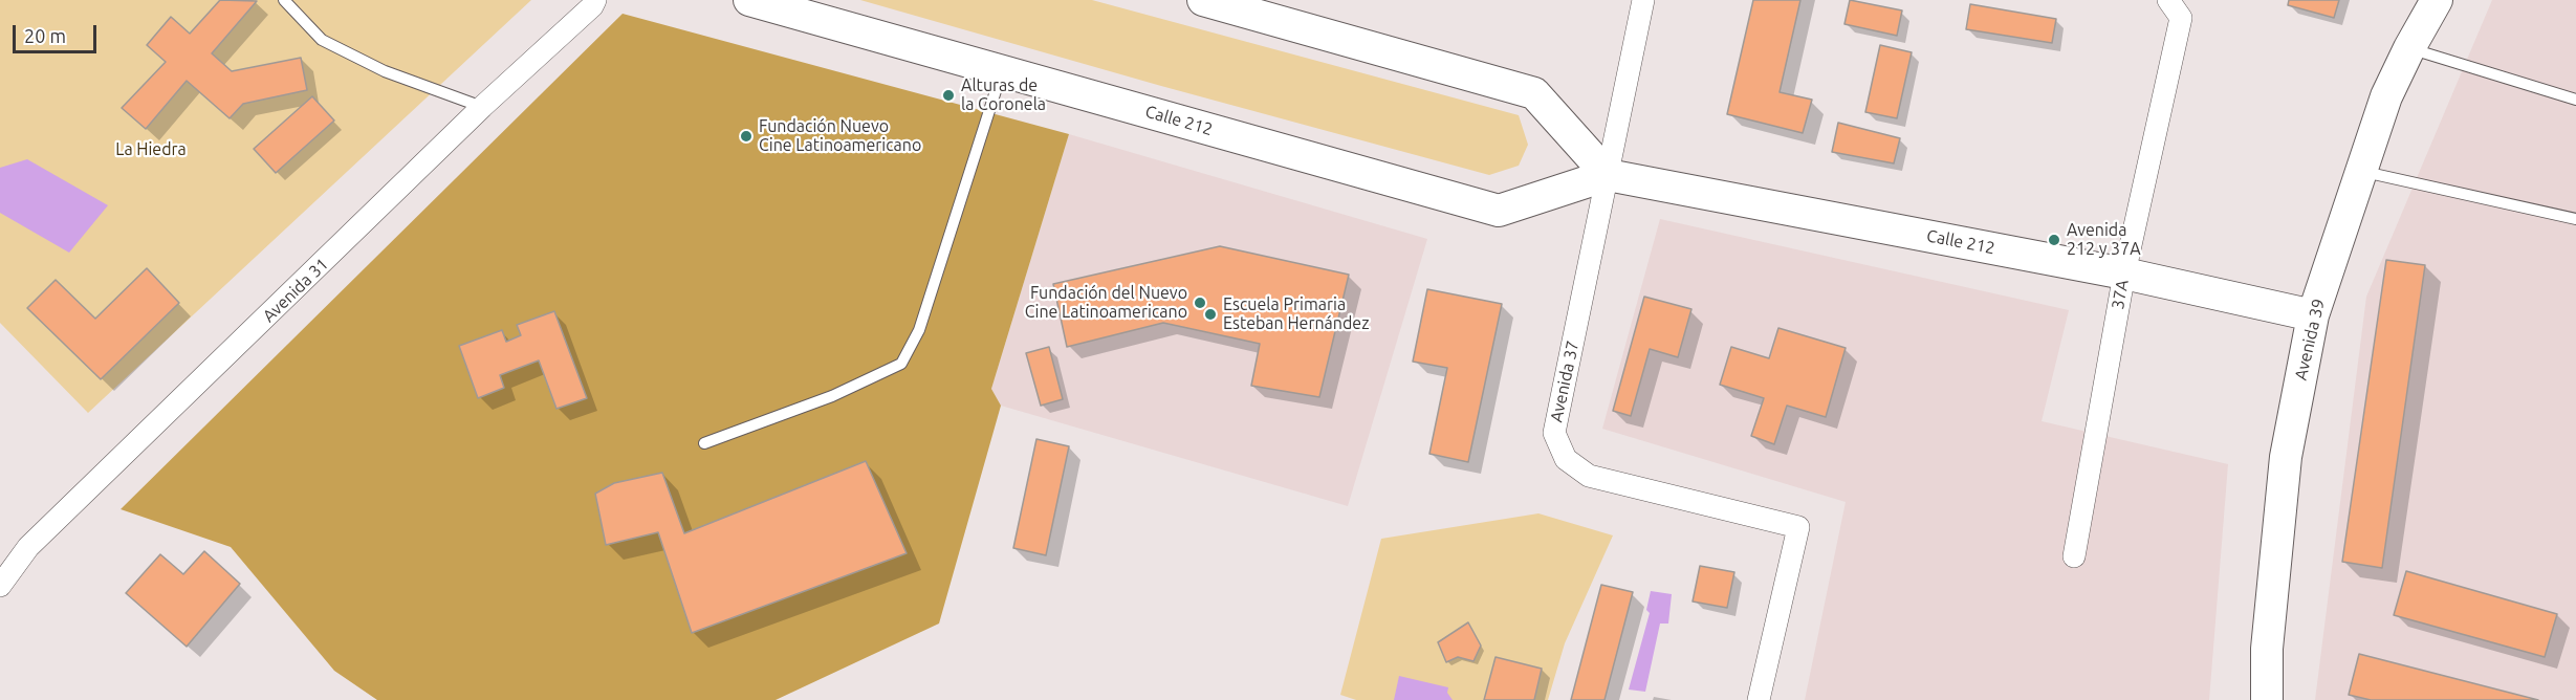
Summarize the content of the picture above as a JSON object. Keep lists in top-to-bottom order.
{
  "streets": {
    "street": [
      "Calle 212",
      "Avenida 31",
      "37A",
      "Avenida 39",
      "Avenida 37"
    ]
  },
  "crossings": [
    ["Calle 212", "37A"],
    ["Calle 212", "Avenida 39"],
    ["Calle 212", "Avenida 37"]
  ],
  "parks": ["La Hiedra"],
  "places": [
    "Alturas de la Coronela",
    "Fundación Nuevo Cine Latinoamericano",
    "Avenida 212 y 37A",
    "Fundación del Nuevo Cine Latinoamericano",
    "Escuela Primaria Esteban Hernández"
  ],
  "scale_bar": "20 m"
}
